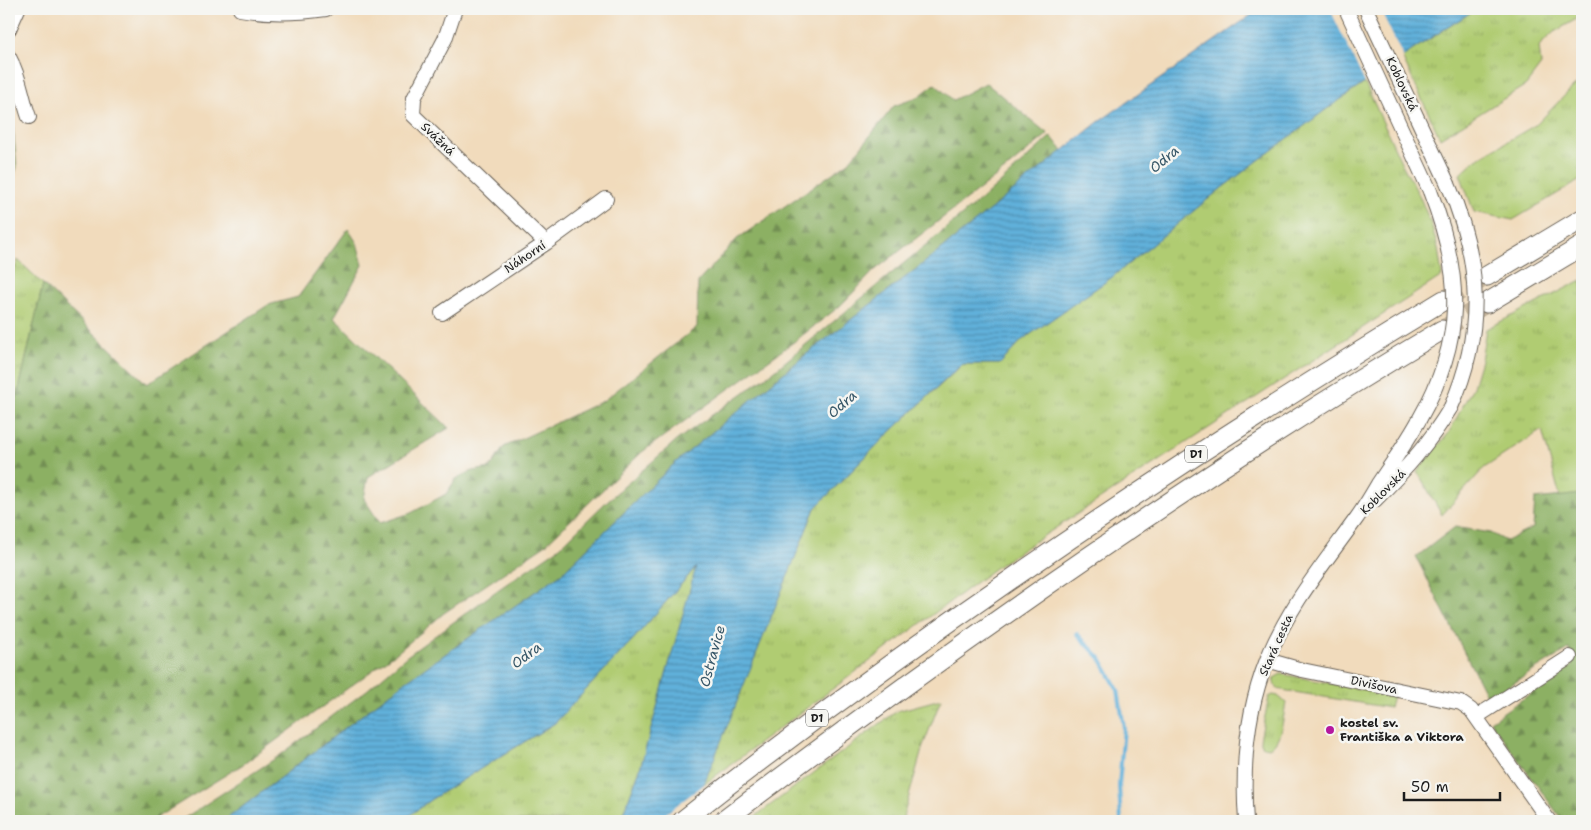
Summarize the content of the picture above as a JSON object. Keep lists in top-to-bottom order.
{
  "streets": {
    "highway": ["D1"],
    "street": [
      "Koblovská",
      "Svážná",
      "Náhorní",
      "Stará cesta",
      "Divišova"
    ]
  },
  "crossings": [
    ["Koblovská", "Stará cesta"],
    ["Svážná", "Náhorní"],
    ["Stará cesta", "Divišova"]
  ],
  "water": ["Odra", "Ostravice"],
  "places": ["kostel sv. Františka a Viktora"],
  "scale_bar": "50 m"
}
